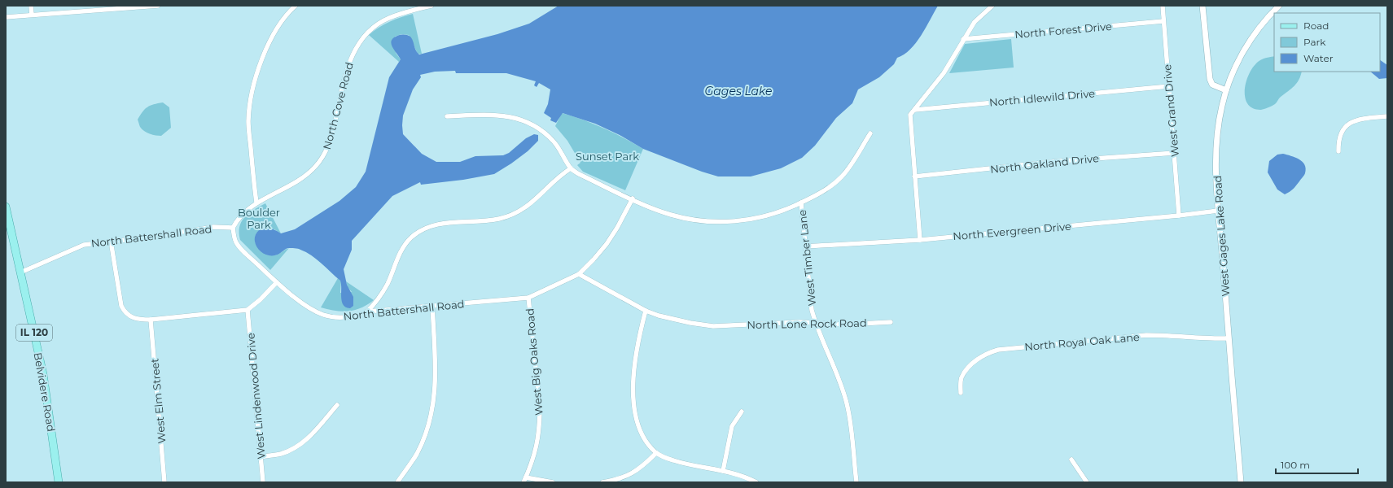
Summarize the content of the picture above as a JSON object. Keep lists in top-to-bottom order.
{
  "streets": {
    "main road": ["IL 120", "Belvidere Road"],
    "street": [
      "North Forest Drive",
      "North Idlewild Drive",
      "North Cove Road",
      "West Grand Drive",
      "North Oakland Drive",
      "North Evergreen Drive",
      "North Battershall Road",
      "West Gages Lake Road",
      "West Timber Lane",
      "North Lone Rock Road",
      "North Royal Oak Lane",
      "West Big Oaks Road",
      "West Lindenwood Drive",
      "West Elm Street"
    ]
  },
  "crossings": [
    ["North Forest Drive", "West Grand Drive"],
    ["North Idlewild Drive", "West Grand Drive"],
    ["North Cove Road", "North Battershall Road"],
    ["West Grand Drive", "North Oakland Drive"],
    ["West Grand Drive", "North Evergreen Drive"],
    ["North Evergreen Drive", "West Gages Lake Road"],
    ["North Evergreen Drive", "West Timber Lane"],
    ["North Battershall Road", "North Lone Rock Road"],
    ["North Battershall Road", "West Big Oaks Road"],
    ["North Battershall Road", "Belvidere Road"],
    ["West Gages Lake Road", "North Royal Oak Lane"],
    ["West Timber Lane", "North Lone Rock Road"]
  ],
  "water": ["Gages Lake"],
  "parks": ["Sunset Park", "Boulder Park"],
  "legend": ["Road", "Park", "Water"],
  "scale_bar": "100 m"
}
